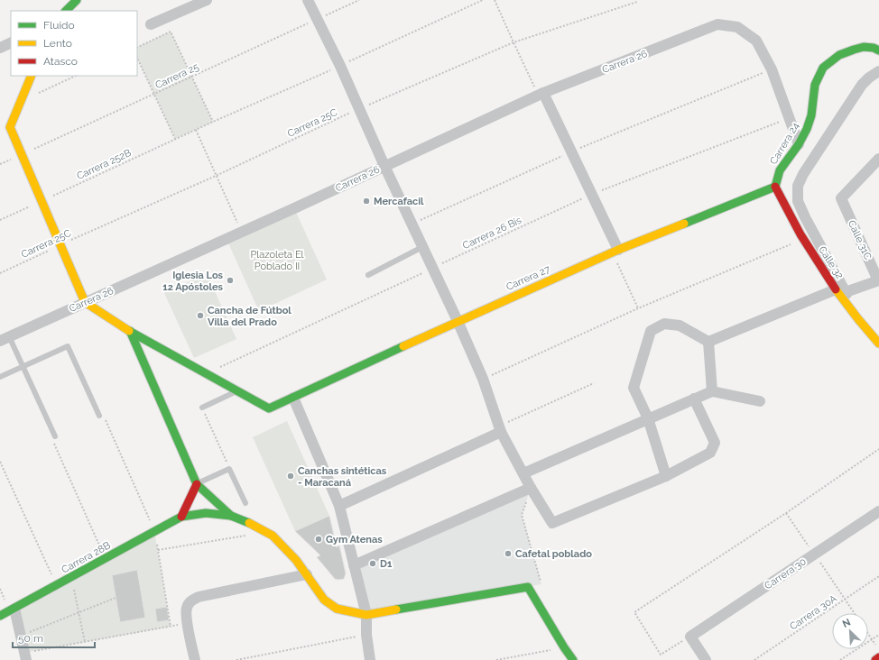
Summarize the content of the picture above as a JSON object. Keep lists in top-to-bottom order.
{
  "streets": {
    "main road": [
      "Carrera 24",
      "Calle 32",
      "Carrera 27",
      "Carrera 28B"
    ],
    "street": ["Carrera 26", "Calle 31C", "Carrera 30"],
    "path": [
      "Carrera 25",
      "Carrera 25C",
      "Carrera 252B",
      "Carrera 26 Bis",
      "Carrera 30A"
    ]
  },
  "crossings": [
    ["Carrera 25", "Carrera 252B"],
    ["Carrera 24", "Calle 32"],
    ["Carrera 24", "Carrera 27"],
    ["Calle 32", "Carrera 27"]
  ],
  "parks": ["Plazoleta El Poblado II"],
  "places": [
    "Mercafacil",
    "Iglesia Los 12 Apóstoles",
    "Cancha de Fútbol Villa del Prado",
    "Canchas sintéticas - Maracaná",
    "Gym Atenas",
    "Cafetal poblado",
    "D1"
  ],
  "legend": ["Fluido", "Lento", "Atasco"],
  "scale_bar": "50 m",
  "north": "top left"
}
